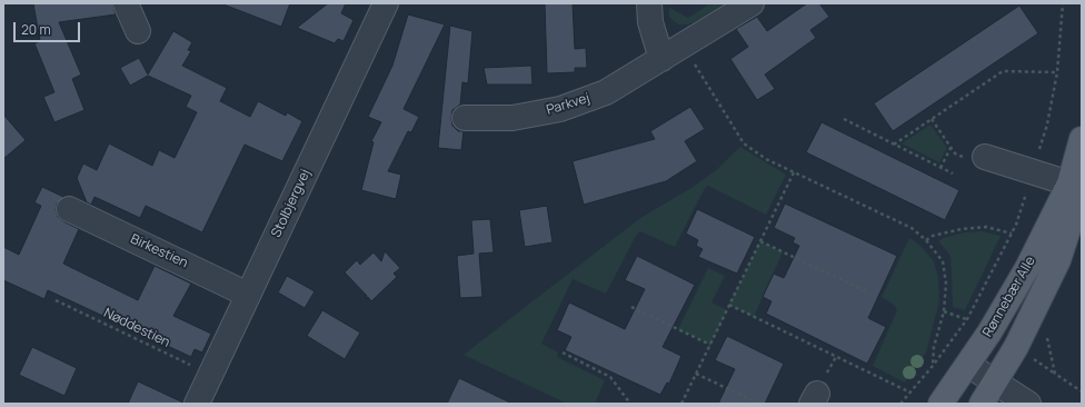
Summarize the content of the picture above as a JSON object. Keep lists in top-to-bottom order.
{
  "streets": {
    "main road": ["Rønnebær Alle"],
    "street": ["Parkvej", "Stolbjergvej", "Birkestien"],
    "path": ["Nøddestien"]
  },
  "crossings": [
    ["Stolbjergvej", "Birkestien"],
    ["Stolbjergvej", "Nøddestien"]
  ],
  "scale_bar": "20 m"
}
